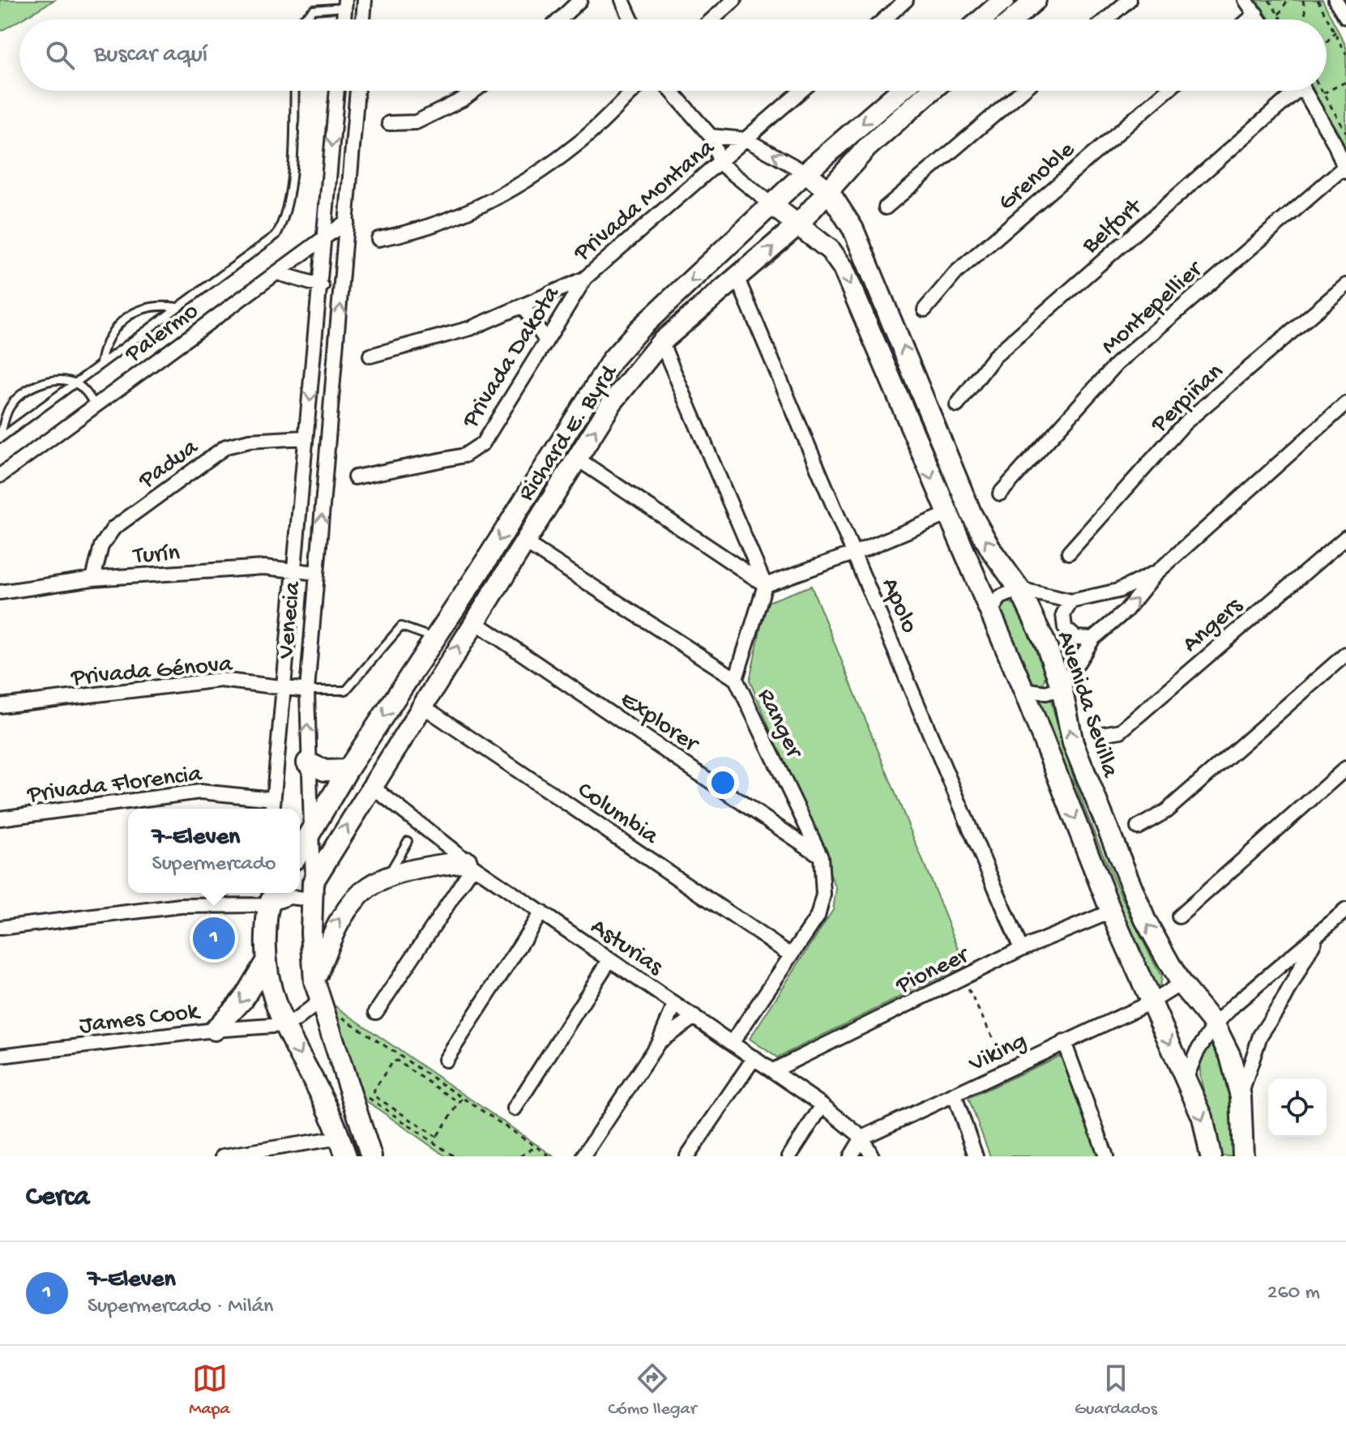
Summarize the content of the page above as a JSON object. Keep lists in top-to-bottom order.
{
  "streets": {
    "street": [
      "Grenoble",
      "Privada Montana",
      "Belfort",
      "Montepellier",
      "Palermo",
      "Privada Dakota",
      "Perpiñan",
      "Richard E. Byrd",
      "Padua",
      "Turín",
      "Apolo",
      "Venecia",
      "Angers",
      "Privada Génova",
      "Avenida Sevilla",
      "Explorer",
      "Ranger",
      "Privada Florencia",
      "Columbia",
      "Asturias",
      "Pioneer",
      "James Cook",
      "Viking"
    ]
  },
  "crossings": [
    ["Privada Montana", "Privada Dakota"],
    ["Palermo", "Venecia"],
    ["Richard E. Byrd", "Apolo"],
    ["Richard E. Byrd", "Venecia"],
    ["Richard E. Byrd", "Avenida Sevilla"],
    ["Richard E. Byrd", "Explorer"],
    ["Richard E. Byrd", "Columbia"],
    ["Richard E. Byrd", "Asturias"],
    ["Padua", "Turín"],
    ["Padua", "Venecia"],
    ["Turín", "Venecia"],
    ["Apolo", "Pioneer"],
    ["Venecia", "Privada Génova"],
    ["Venecia", "Privada Florencia"],
    ["Avenida Sevilla", "Viking"],
    ["Explorer", "Ranger"],
    ["Ranger", "Columbia"],
    ["Ranger", "Asturias"],
    ["Asturias", "Pioneer"],
    ["Asturias", "Viking"]
  ],
  "page": {
    "search": "Buscar aquí",
    "popup": ["7-Eleven", "Supermercado"],
    "pins": "1",
    "heading": "Cerca",
    "list": [
      {
        "mark": "1",
        "name": "7-Eleven",
        "note": "Supermercado · Milán",
        "value": "260 m"
      }
    ],
    "nav": ["Mapa", "Cómo llegar", "Guardados"]
  }
}
